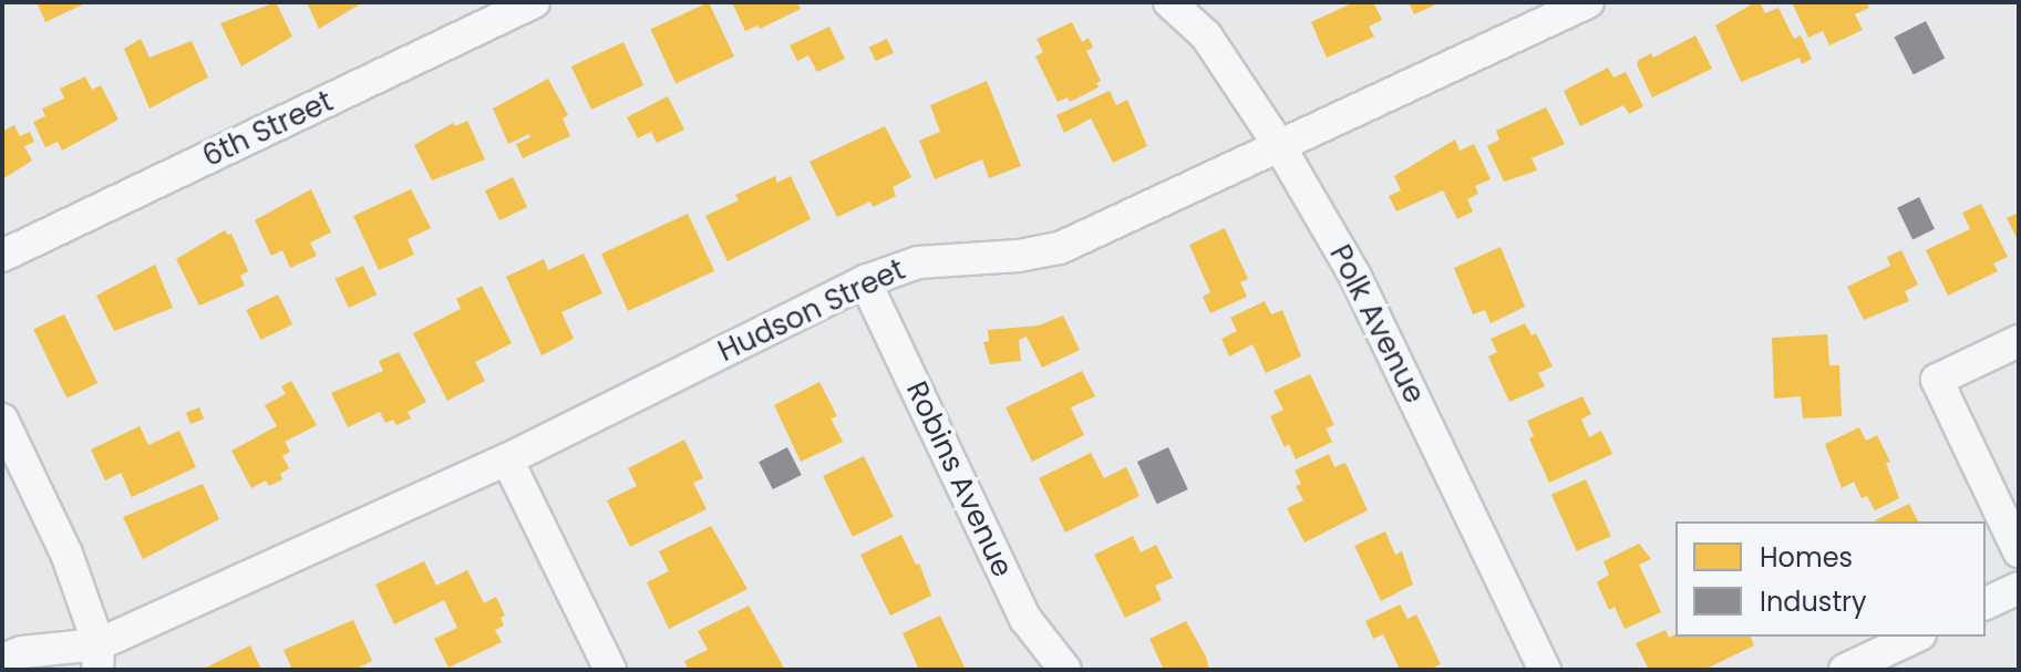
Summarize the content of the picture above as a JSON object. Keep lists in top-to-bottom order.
{
  "streets": {
    "street": [
      "6th Street",
      "Hudson Street",
      "Polk Avenue",
      "Robins Avenue"
    ]
  },
  "crossings": [
    ["Hudson Street", "Polk Avenue"],
    ["Hudson Street", "Robins Avenue"]
  ],
  "legend": ["Homes", "Industry"]
}
